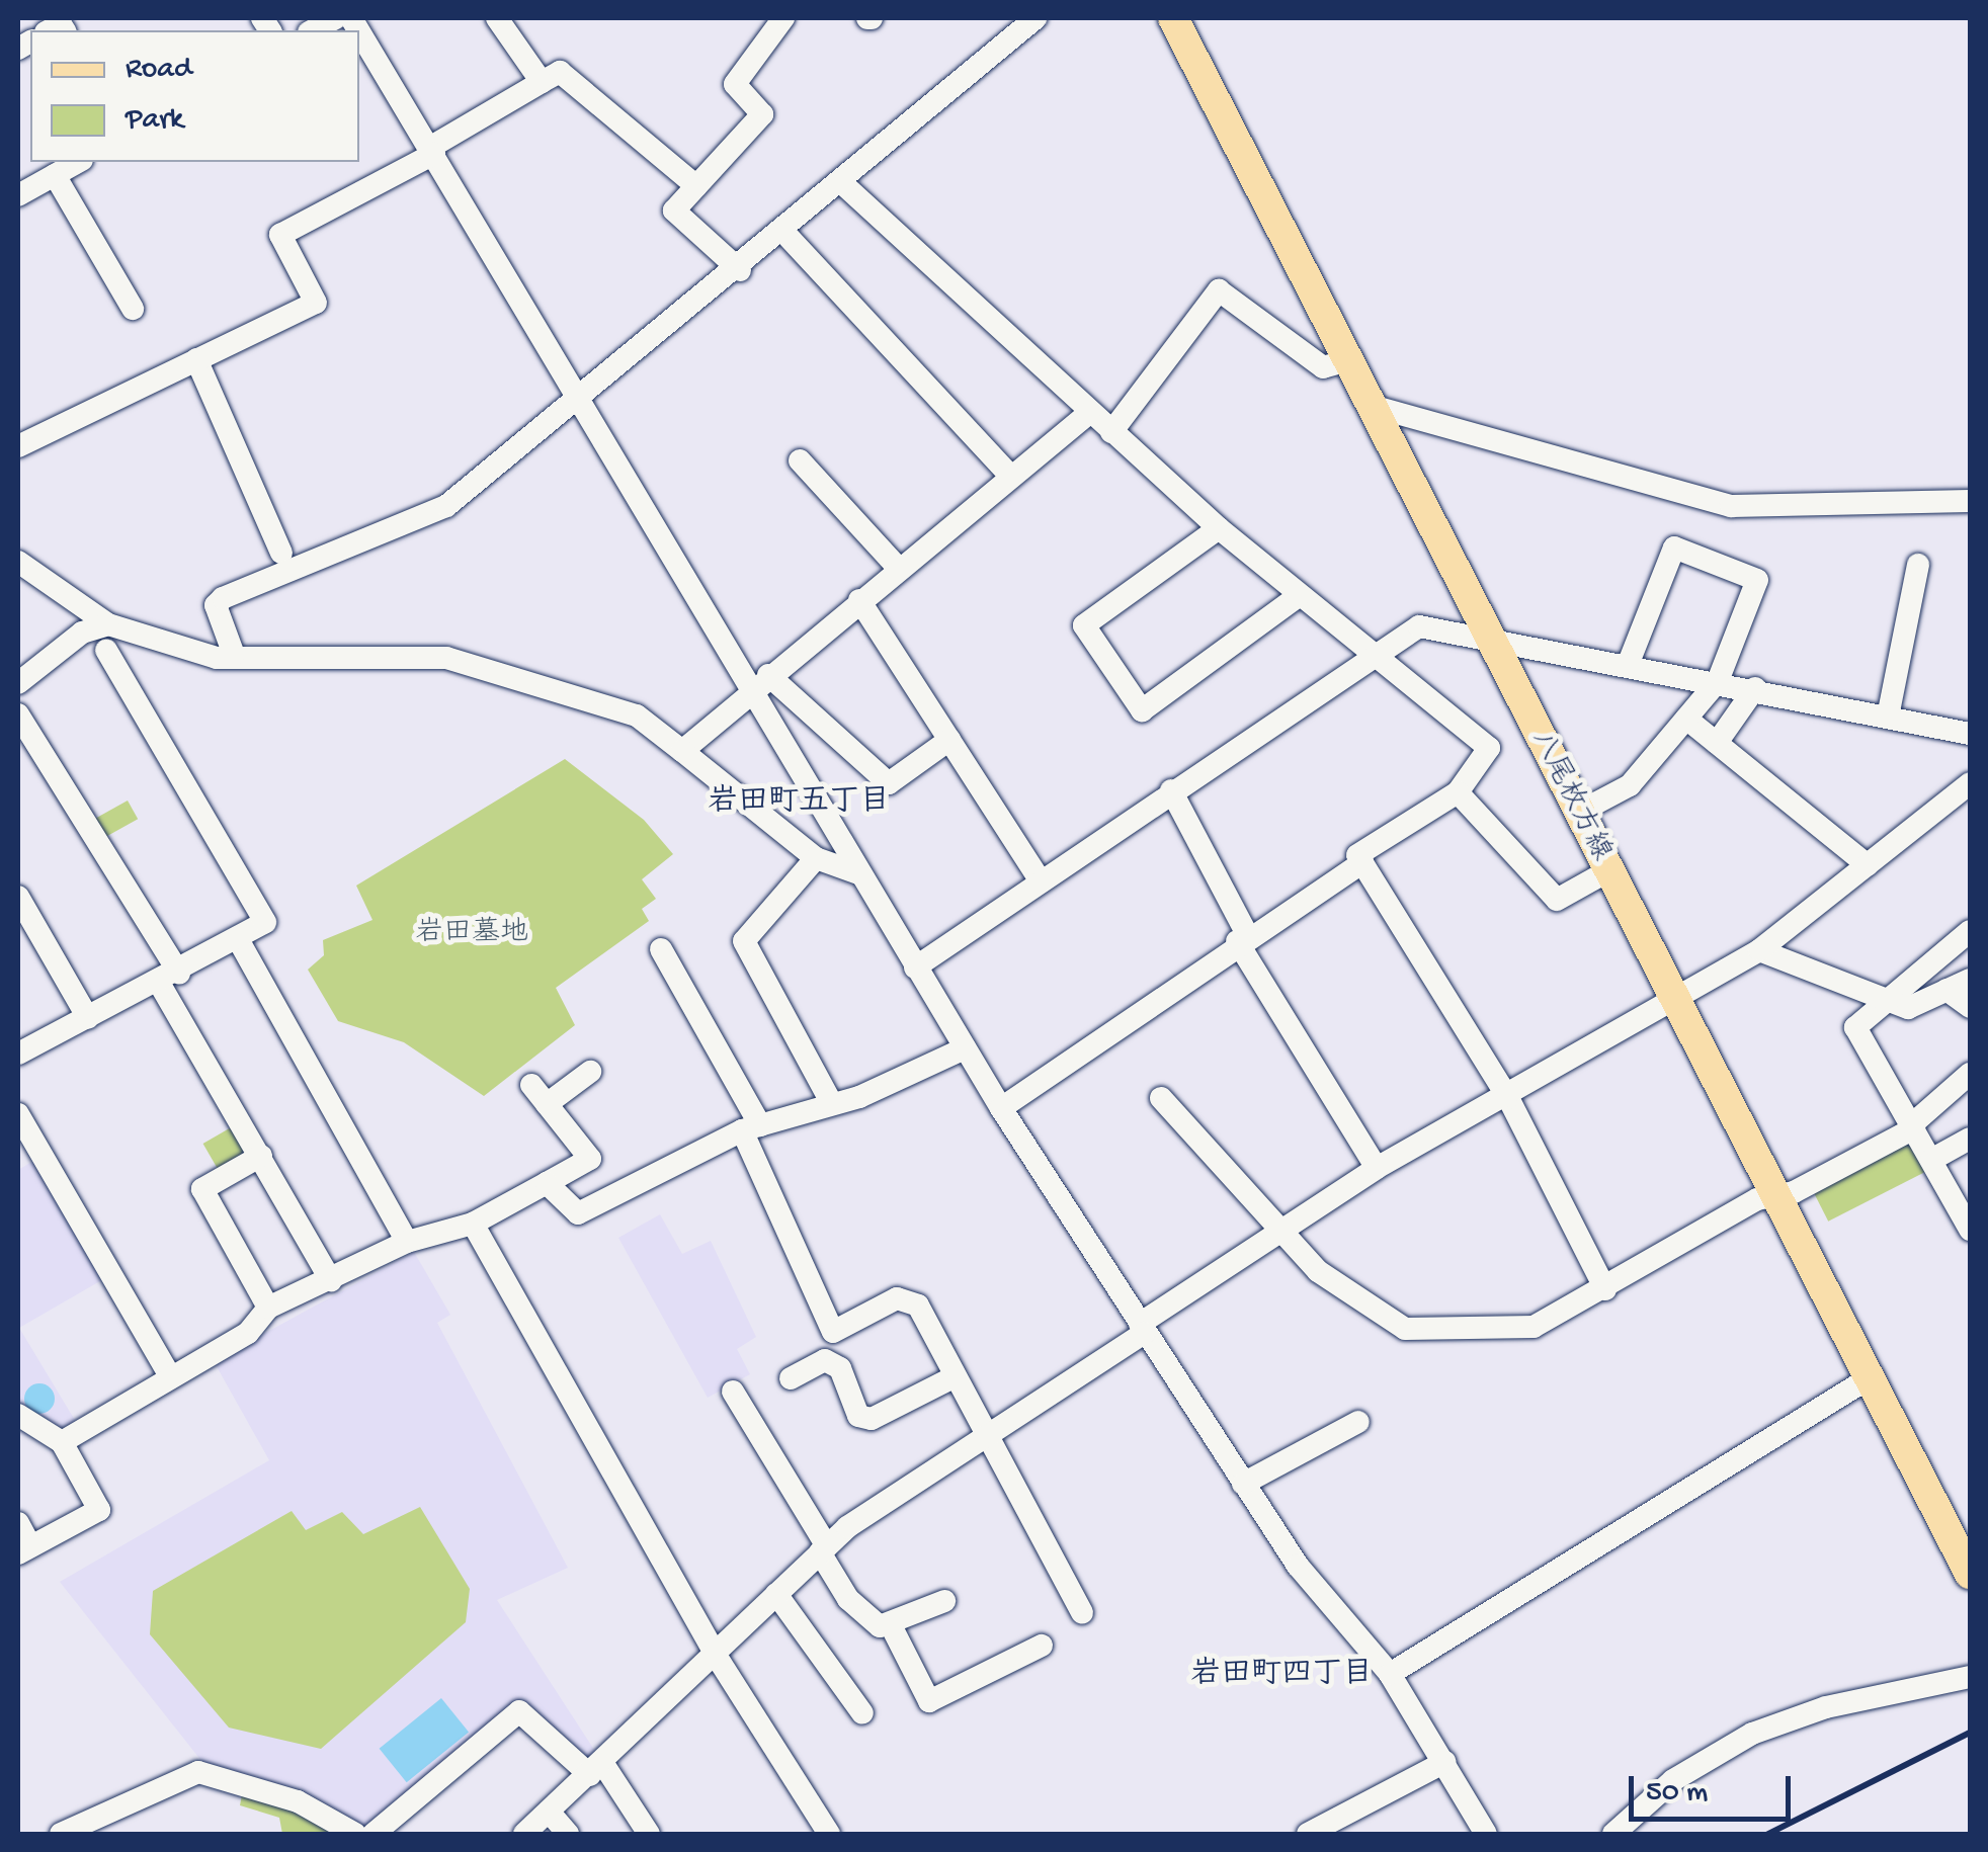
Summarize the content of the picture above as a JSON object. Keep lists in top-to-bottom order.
{
  "streets": {
    "main road": ["八尾枚方線"]
  },
  "districts": ["岩田町五丁目", "岩田町四丁目"],
  "parks": ["岩田墓地"],
  "legend": ["Road", "Park"],
  "scale_bar": "50 m"
}
